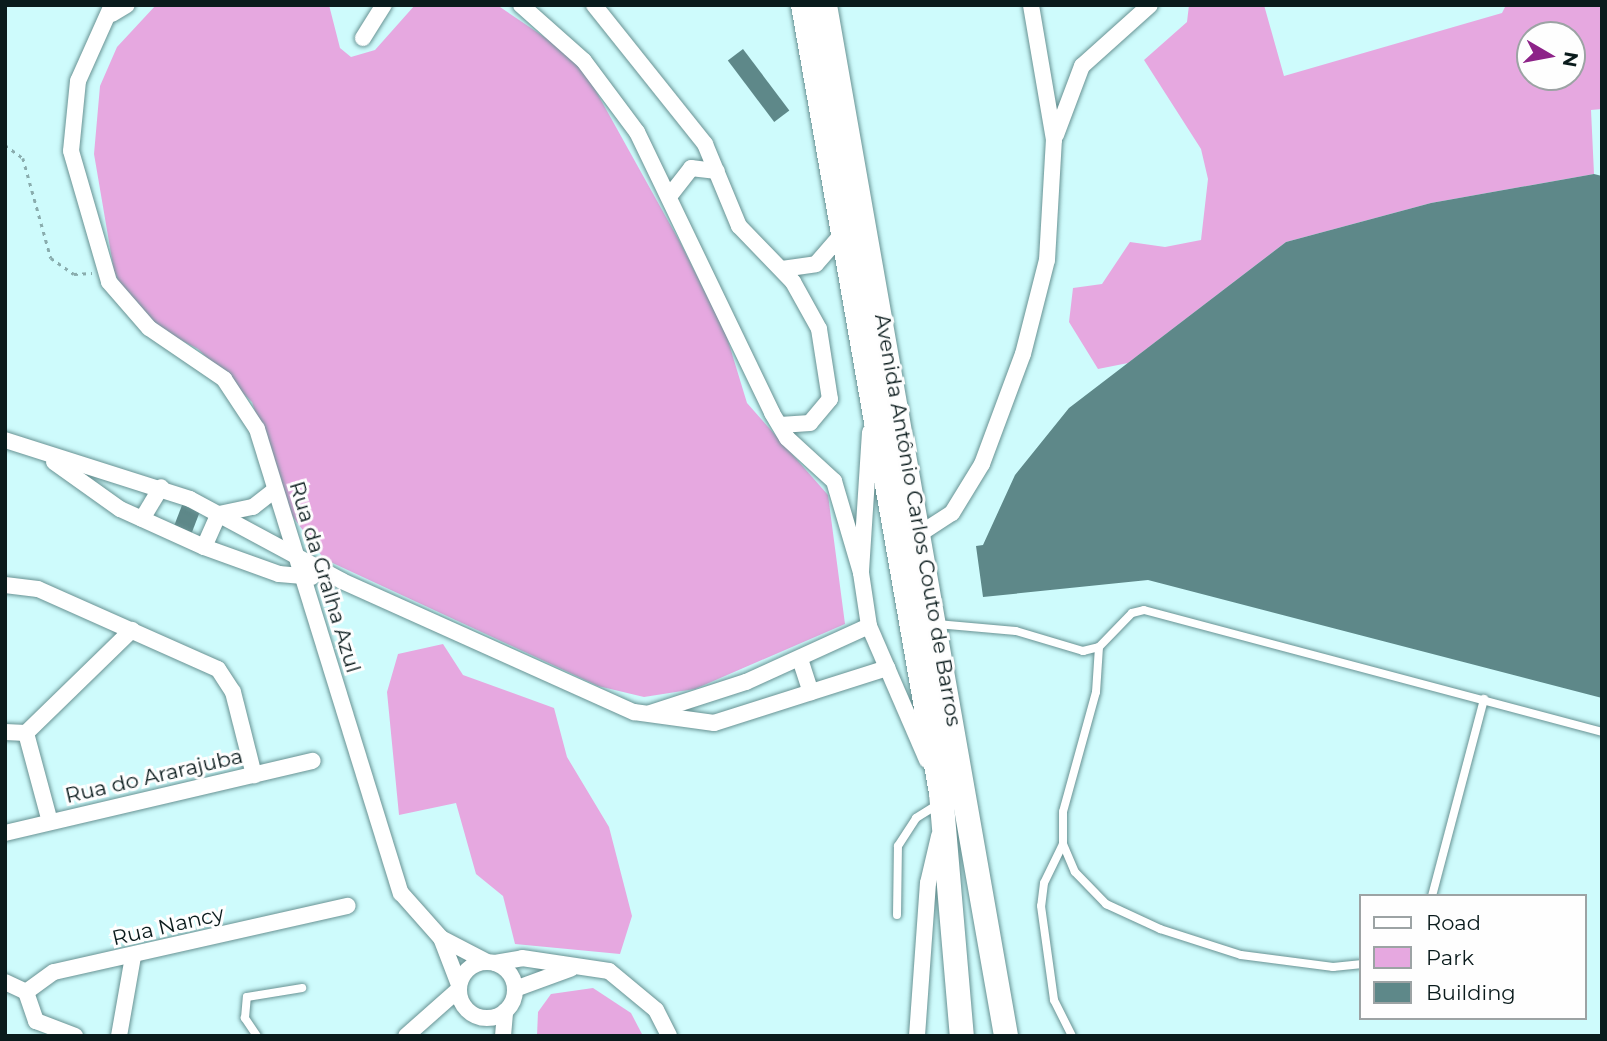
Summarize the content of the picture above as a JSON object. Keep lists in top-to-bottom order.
{
  "streets": {
    "main road": ["Avenida Antônio Carlos Couto de Barros"],
    "street": ["Rua da Gralha Azul", "Rua do Ararajuba", "Rua Nancy"]
  },
  "legend": ["Road", "Park", "Building"],
  "north": "right"
}
